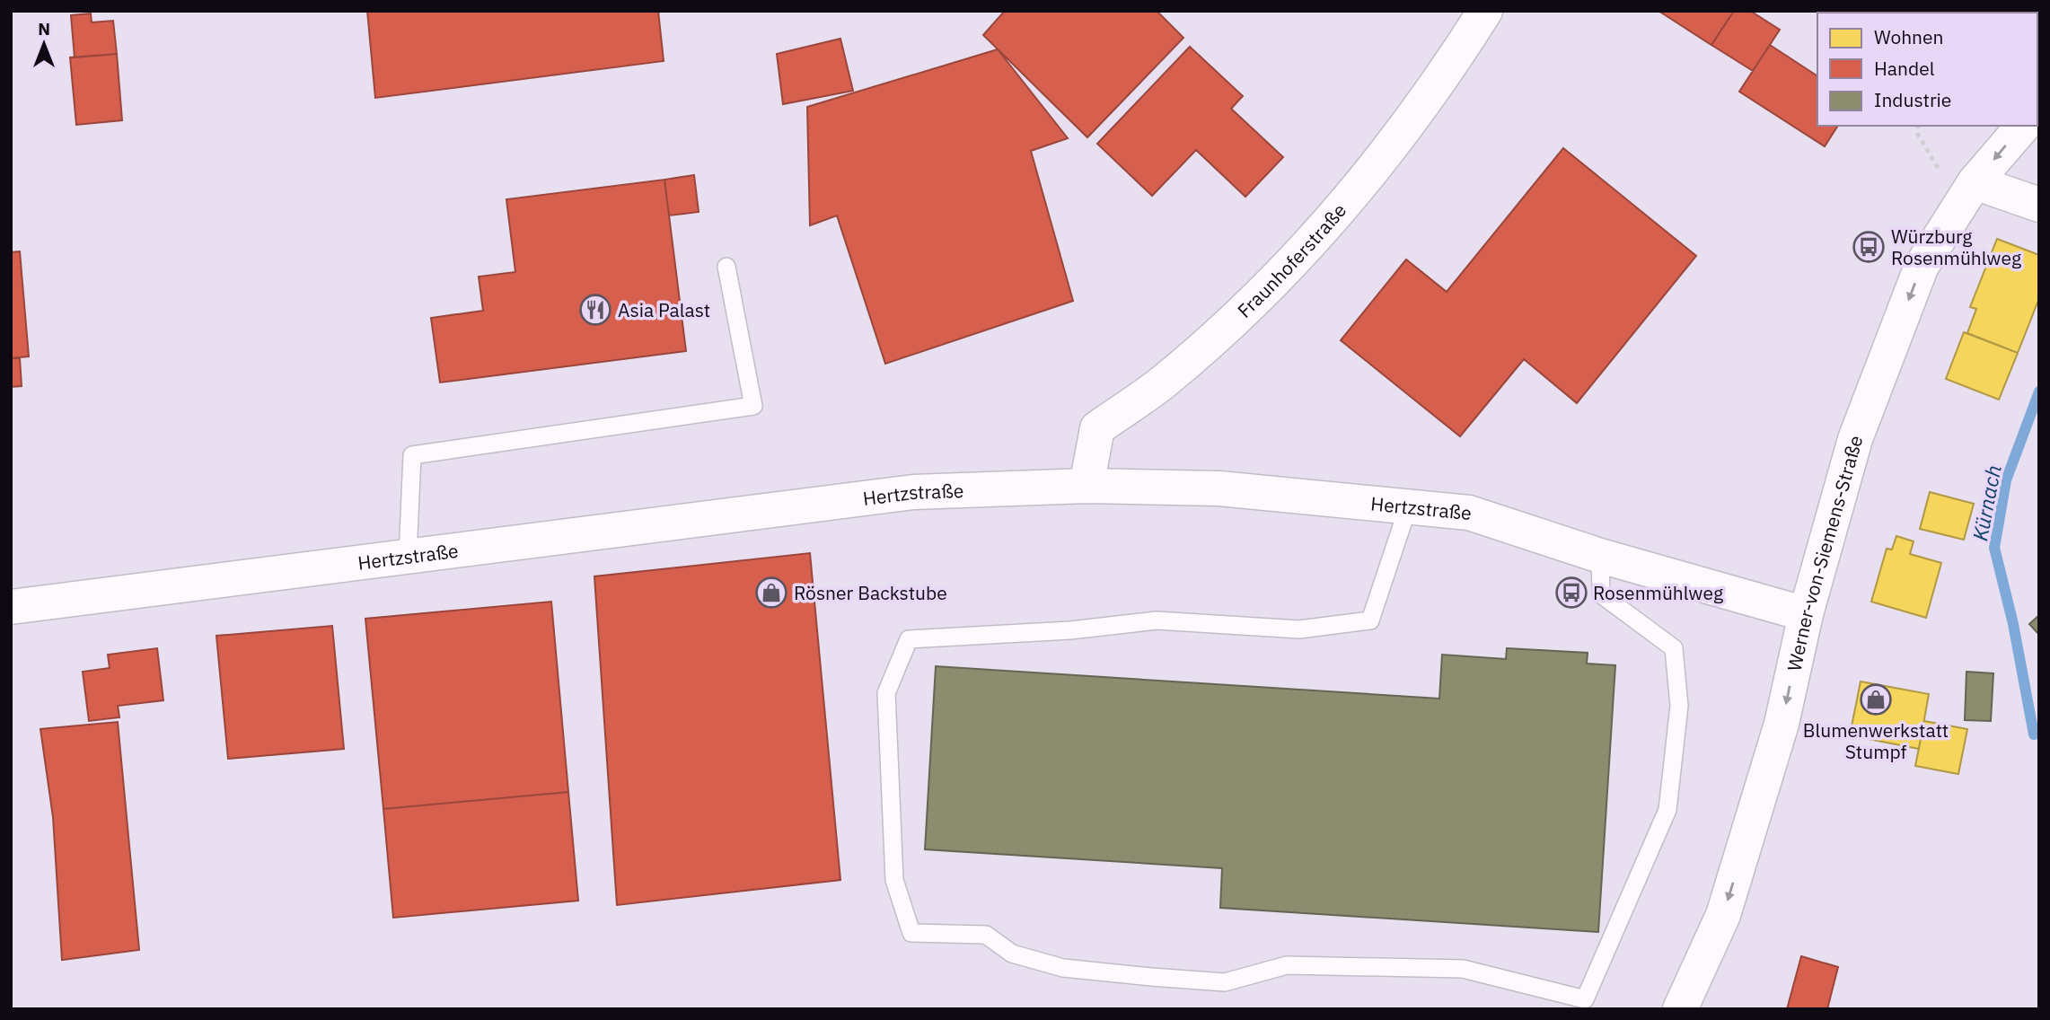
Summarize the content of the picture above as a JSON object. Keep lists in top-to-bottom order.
{
  "streets": {
    "street": ["Fraunhoferstraße", "Hertzstraße", "Werner-von-Siemens-Straße"]
  },
  "crossings": [
    ["Fraunhoferstraße", "Hertzstraße"],
    ["Hertzstraße", "Werner-von-Siemens-Straße"]
  ],
  "one_way": ["Werner-von-Siemens-Straße"],
  "water": ["Kürnach"],
  "places": {
    "bus stop": ["Würzburg Rosenmühlweg", "Rosenmühlweg"],
    "restaurant": ["Asia Palast"],
    "shop": ["Rösner Backstube", "Blumenwerkstatt Stumpf"]
  },
  "legend": ["Wohnen", "Handel", "Industrie"],
  "north": "top"
}
